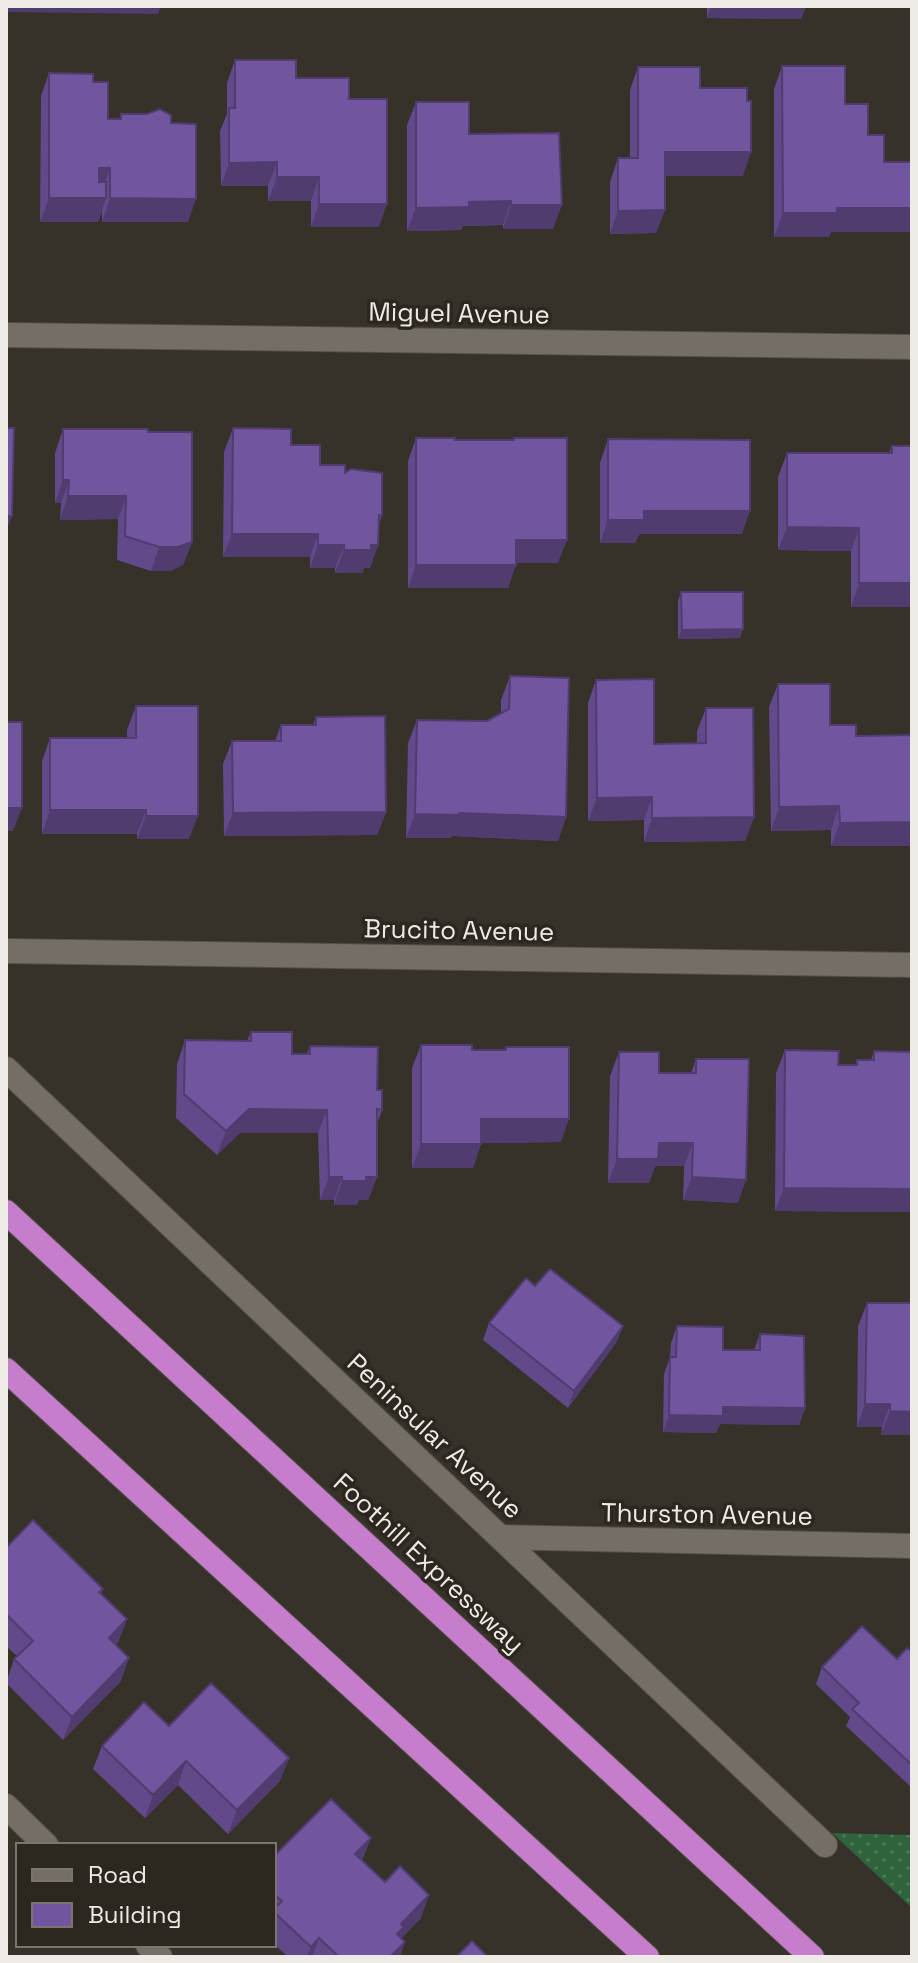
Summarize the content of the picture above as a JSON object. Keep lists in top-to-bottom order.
{
  "streets": {
    "highway": ["Foothill Expressway"],
    "street": [
      "Miguel Avenue",
      "Brucito Avenue",
      "Peninsular Avenue",
      "Thurston Avenue"
    ]
  },
  "crossings": [
    ["Peninsular Avenue", "Thurston Avenue"]
  ],
  "legend": ["Road", "Building"]
}
